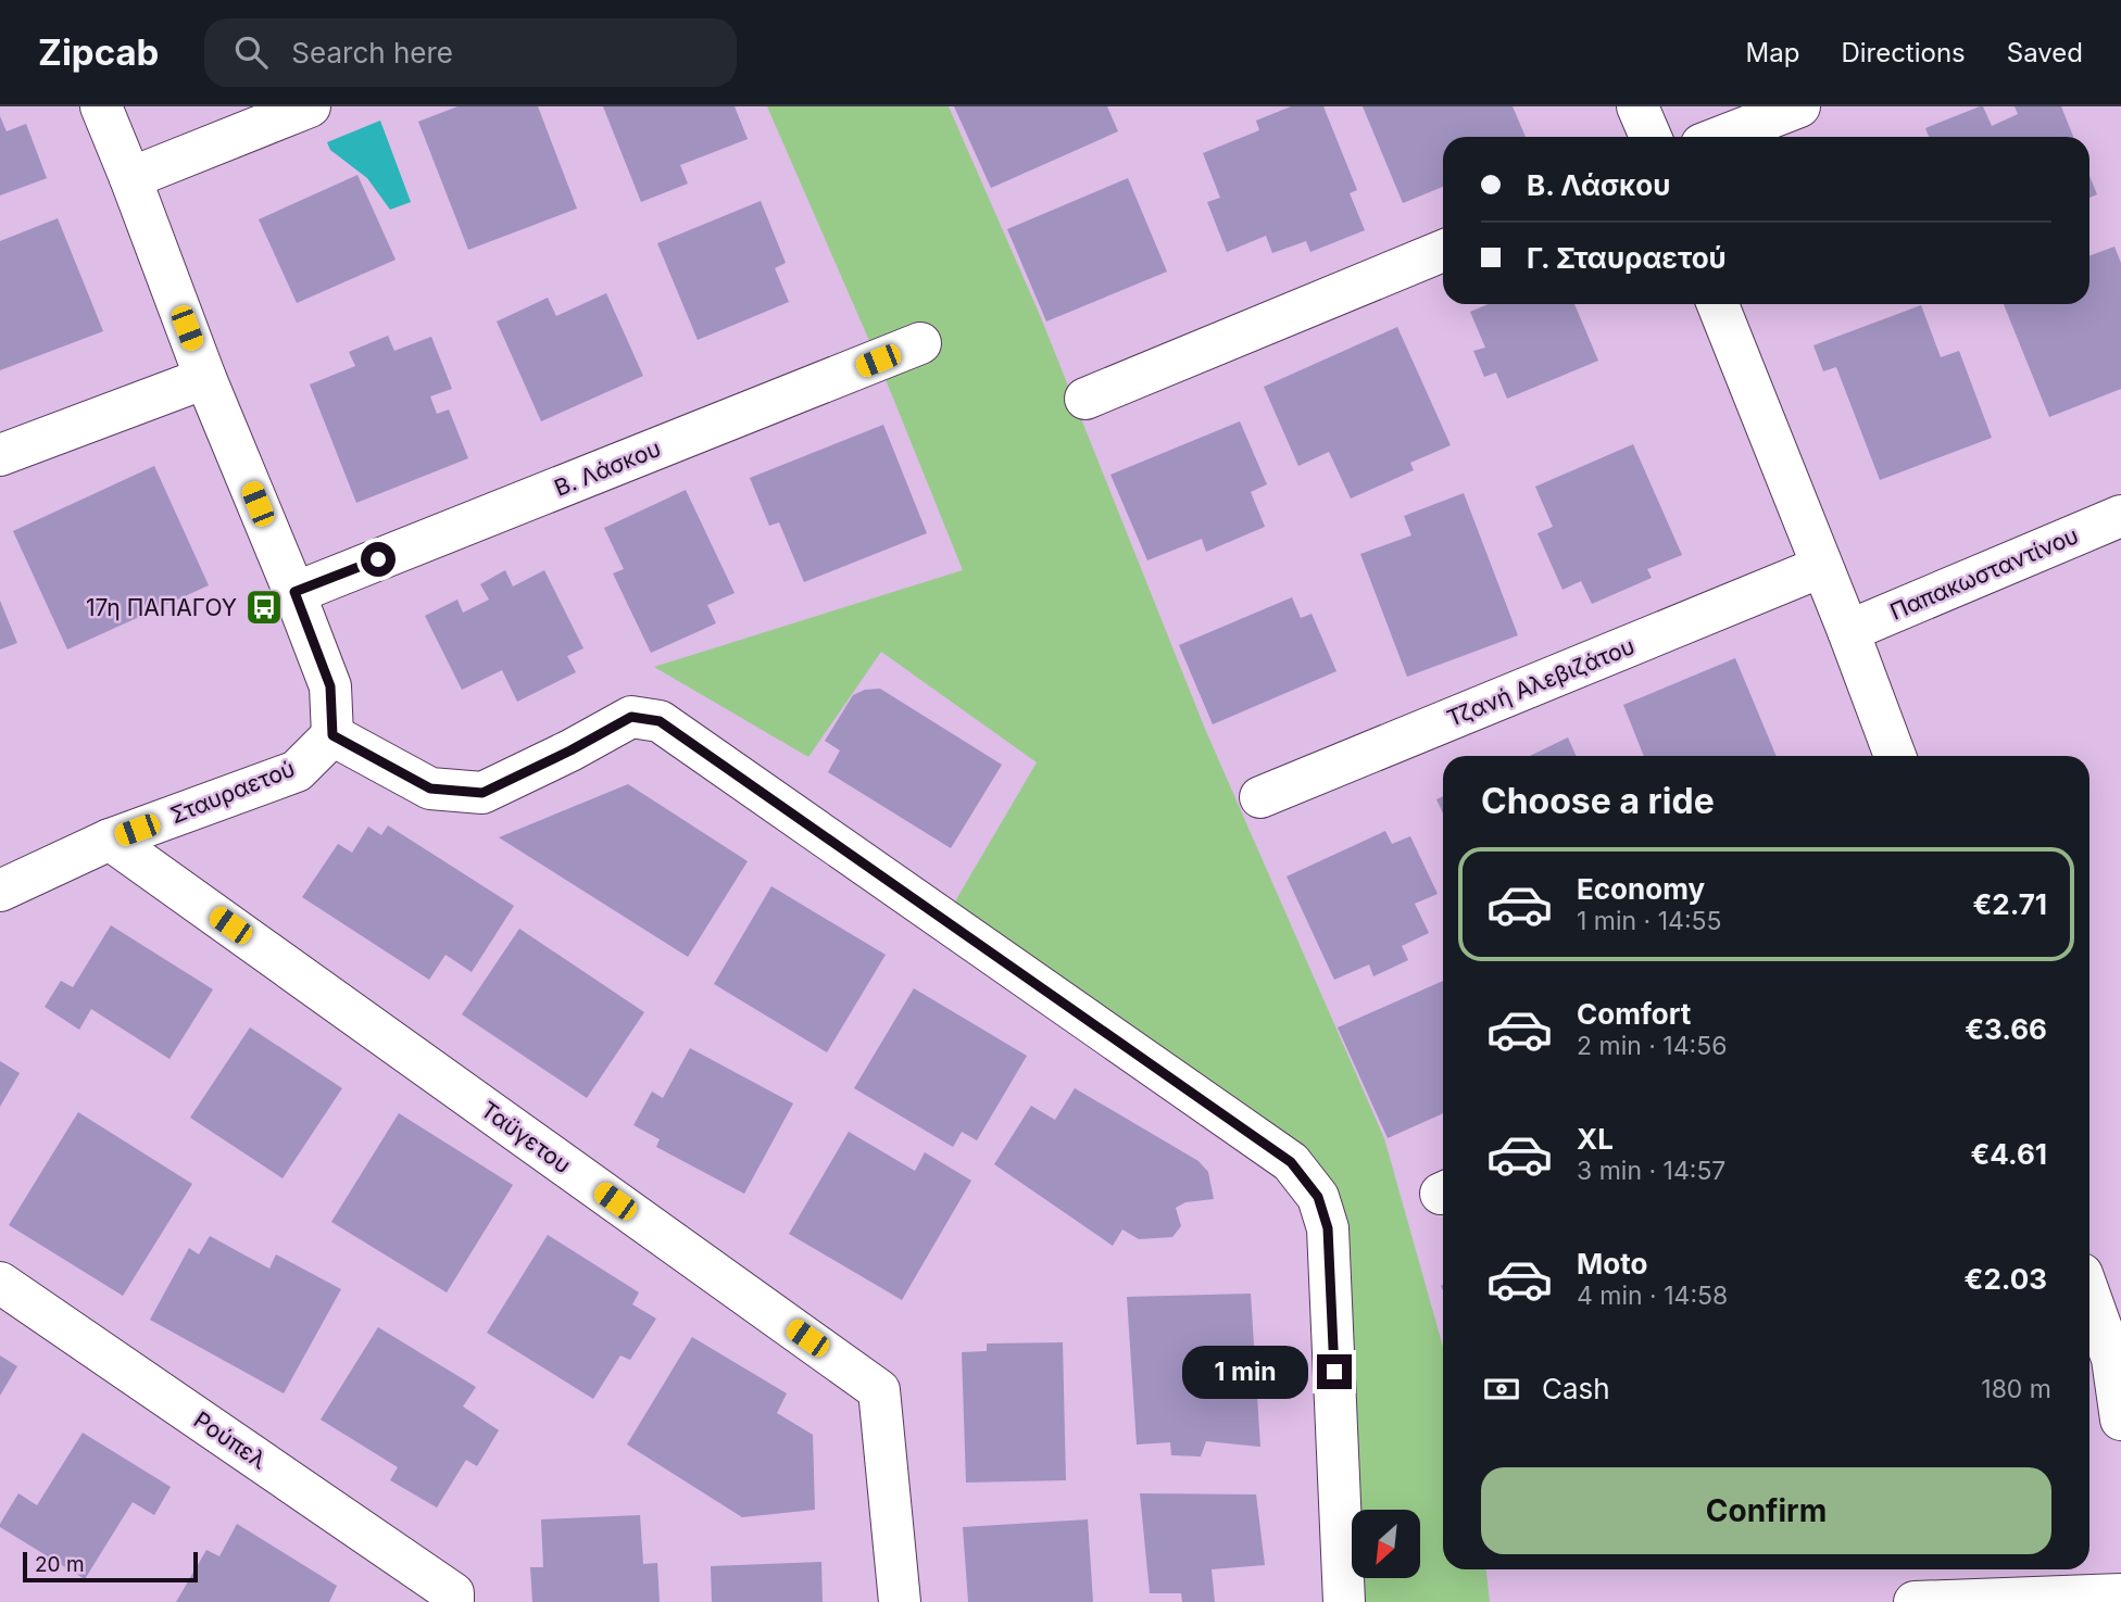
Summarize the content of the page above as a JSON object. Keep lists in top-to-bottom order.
{
  "streets": {
    "street": [
      "Β. Λάσκου",
      "Παπακωσταντίνου",
      "Τζανή Αλεβιζάτου",
      "Σταυραετού",
      "Ταϋγετου",
      "Ρούπελ"
    ]
  },
  "crossings": [
    ["Σταυραετού", "Ταϋγετου"]
  ],
  "places": {
    "bus stop": ["17η ΠΑΠΑΓΟΥ"]
  },
  "scale_bar": "20 m",
  "north": "bottom left",
  "page": {
    "header": "Zipcab",
    "search": "Search here",
    "nav": ["Map", "Directions", "Saved"],
    "banner": ["Β. Λάσκου", "Γ. Σταυραετού"],
    "heading": "Choose a ride",
    "list": [
      {
        "name": "Economy",
        "note": "1 min · 14:55",
        "value": "€2.71"
      },
      {
        "name": "Comfort",
        "note": "2 min · 14:56",
        "value": "€3.66"
      },
      {
        "name": "XL",
        "note": "3 min · 14:57",
        "value": "€4.61"
      },
      {
        "name": "Moto",
        "note": "4 min · 14:58",
        "value": "€2.03"
      }
    ],
    "bubble": "1 min",
    "pay": ["Cash", "180 m"],
    "buttons": "Confirm",
    "scale": "20 m"
  }
}
